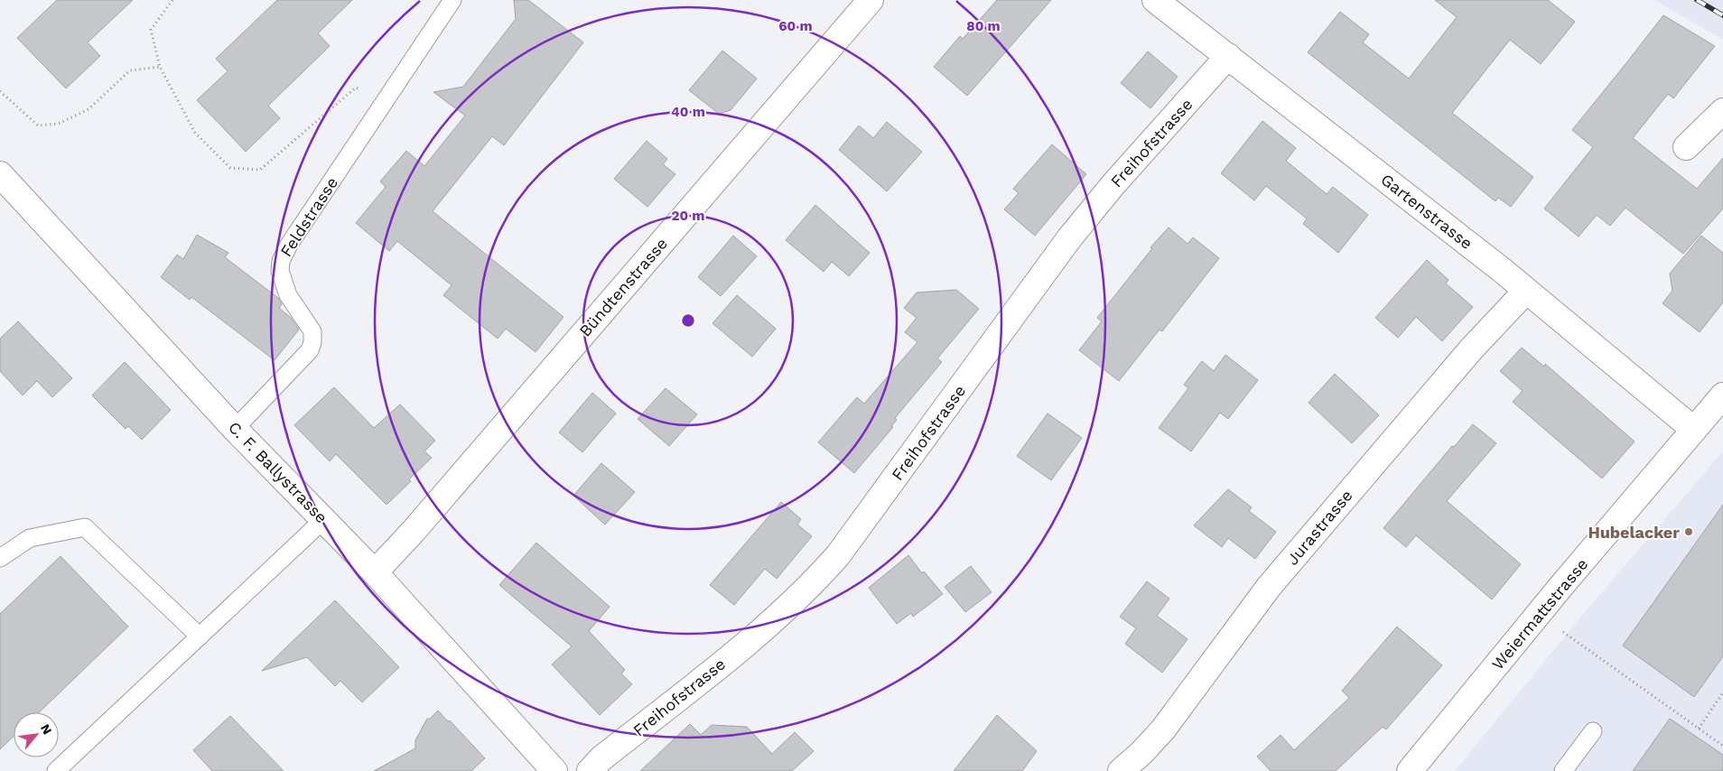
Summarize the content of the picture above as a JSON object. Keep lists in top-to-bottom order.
{
  "streets": {
    "street": [
      "Freihofstrasse",
      "Gartenstrasse",
      "Bündtenstrasse",
      "C. F. Ballystrasse",
      "Jurastrasse",
      "Weiermattstrasse"
    ],
    "lane": ["Feldstrasse"]
  },
  "crossings": [
    ["Freihofstrasse", "Gartenstrasse"],
    ["Gartenstrasse", "Jurastrasse"],
    ["Gartenstrasse", "Weiermattstrasse"],
    ["Feldstrasse", "C. F. Ballystrasse"],
    ["Bündtenstrasse", "C. F. Ballystrasse"]
  ],
  "places": ["Hubelacker"],
  "north": "top right",
  "rings": [
    "80 m",
    "60 m",
    "40 m",
    "20 m"
  ]
}
